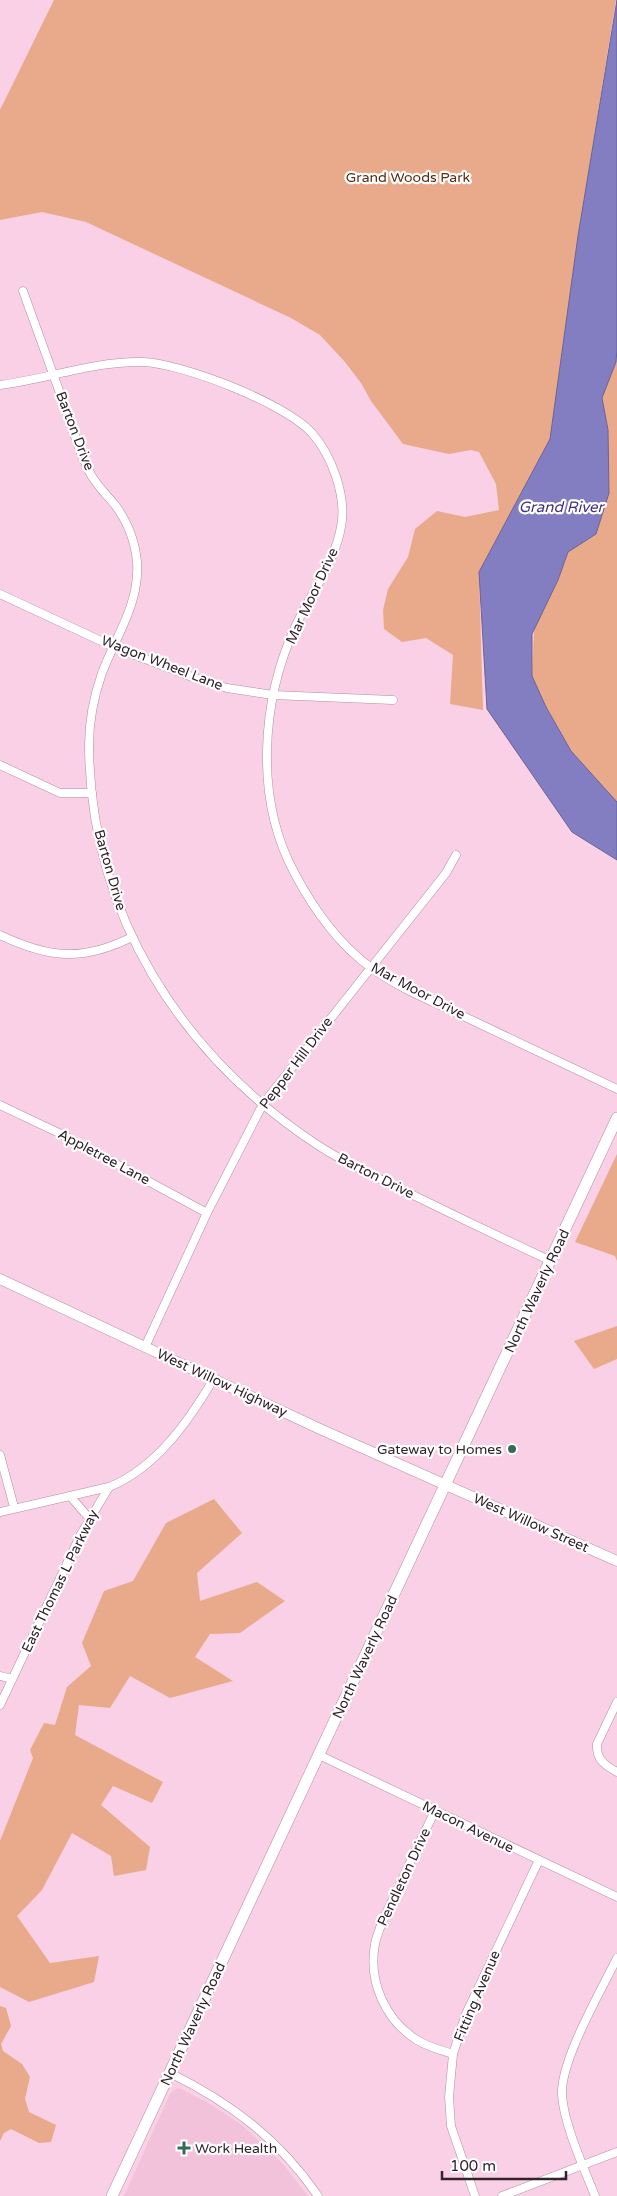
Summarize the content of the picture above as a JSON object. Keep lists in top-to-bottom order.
{
  "streets": {
    "main road": ["North Waverly Road"],
    "street": [
      "Barton Drive",
      "Mar Moor Drive",
      "Wagon Wheel Lane",
      "Pepper Hill Drive",
      "Appletree Lane",
      "West Willow Highway",
      "West Willow Street",
      "East Thomas L Parkway",
      "Macon Avenue",
      "Pendleton Drive",
      "Fitting Avenue"
    ]
  },
  "crossings": [
    ["Barton Drive", "Mar Moor Drive"],
    ["Barton Drive", "Wagon Wheel Lane"],
    ["Barton Drive", "Pepper Hill Drive"],
    ["Barton Drive", "North Waverly Road"],
    ["Mar Moor Drive", "Wagon Wheel Lane"],
    ["Mar Moor Drive", "Pepper Hill Drive"],
    ["Pepper Hill Drive", "Appletree Lane"],
    ["Pepper Hill Drive", "West Willow Highway"],
    ["North Waverly Road", "West Willow Highway"],
    ["North Waverly Road", "West Willow Street"],
    ["North Waverly Road", "Macon Avenue"],
    ["West Willow Highway", "West Willow Street"],
    ["West Willow Highway", "East Thomas L Parkway"],
    ["Macon Avenue", "Pendleton Drive"],
    ["Macon Avenue", "Fitting Avenue"],
    ["Pendleton Drive", "Fitting Avenue"]
  ],
  "water": ["Grand River"],
  "parks": ["Grand Woods Park"],
  "places": {
    "other": ["Gateway to Homes"],
    "health": ["Work Health"]
  },
  "scale_bar": "100 m"
}
